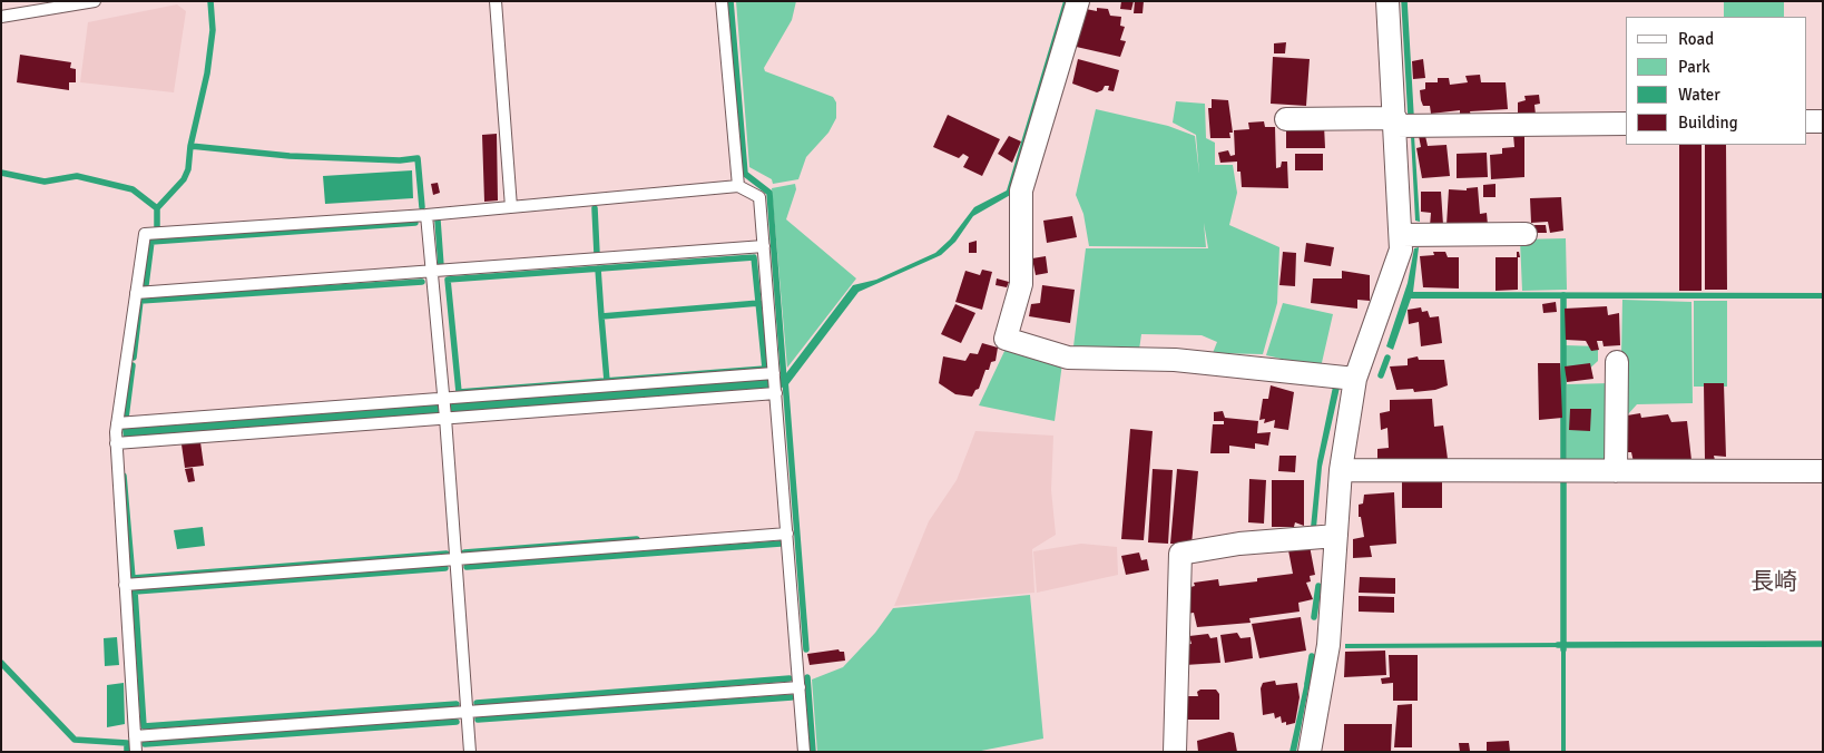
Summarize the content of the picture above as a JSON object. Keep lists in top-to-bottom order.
{
  "districts": ["長崎"],
  "legend": [
    "Road",
    "Park",
    "Water",
    "Building"
  ]
}
